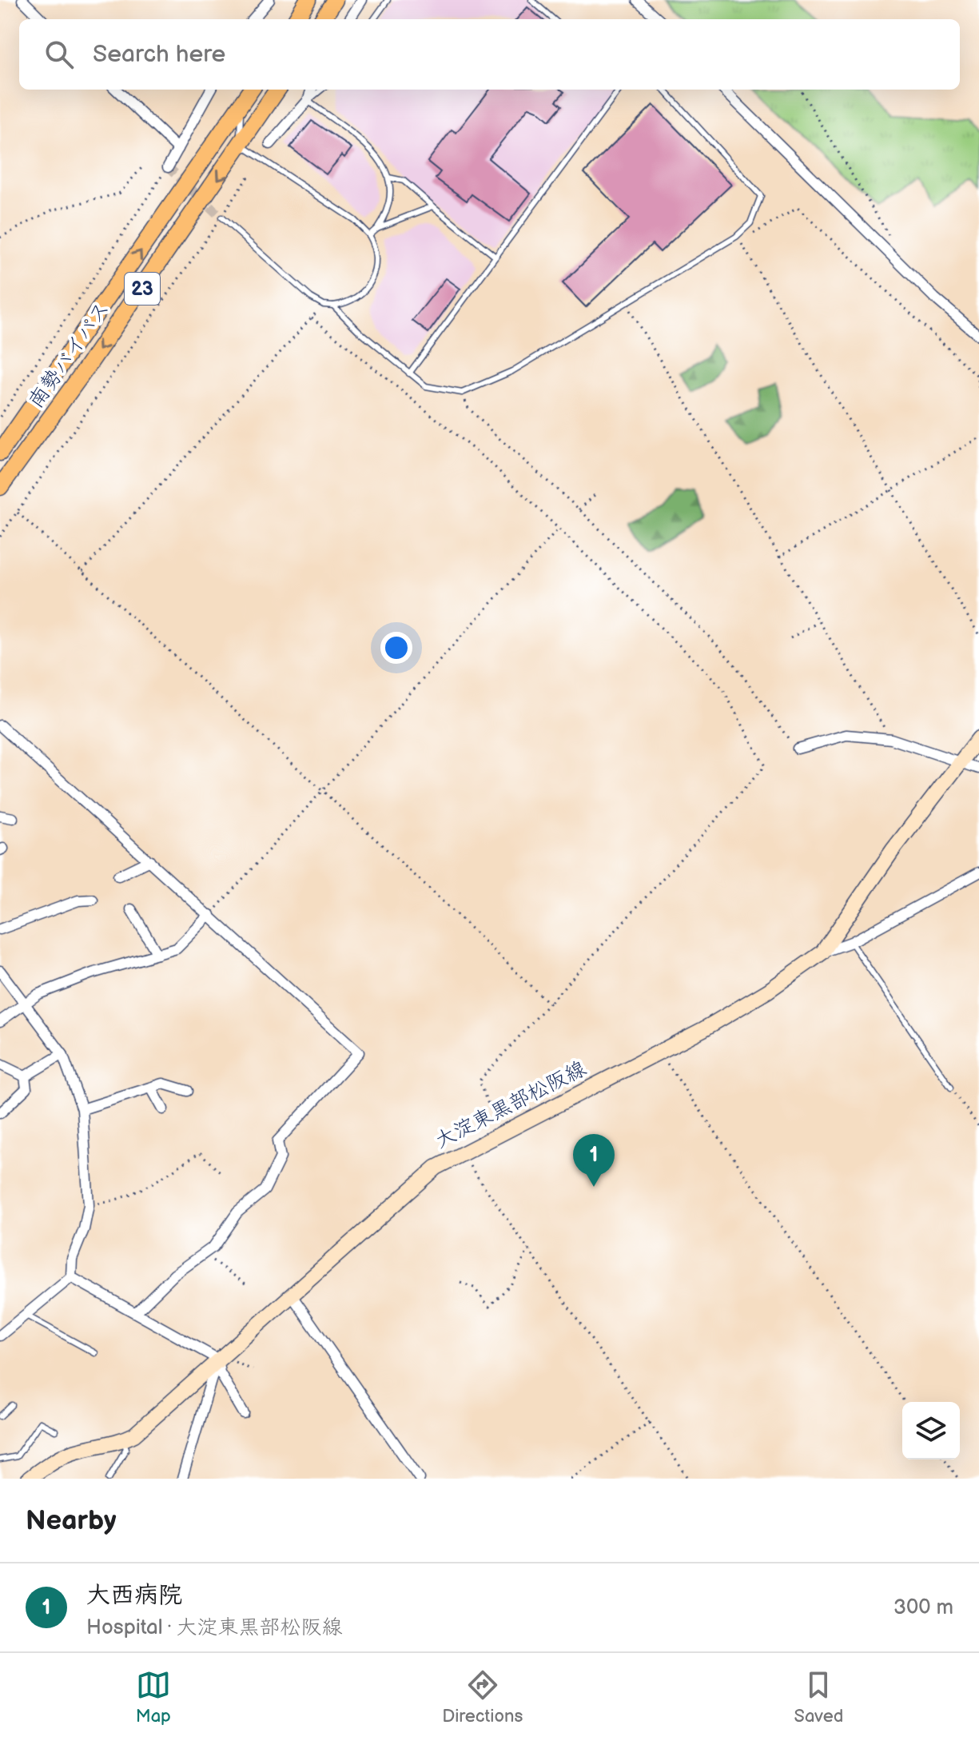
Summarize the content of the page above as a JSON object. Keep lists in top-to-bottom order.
{
  "streets": {
    "highway": ["23", "南勢バイパス"],
    "main road": ["大淀東黒部松阪線"]
  },
  "page": {
    "search": "Search here",
    "pins": "1",
    "heading": "Nearby",
    "list": [
      {
        "mark": "1",
        "name": "大西病院",
        "note": "Hospital · 大淀東黒部松阪線",
        "value": "300 m"
      }
    ],
    "nav": ["Map", "Directions", "Saved"]
  }
}
